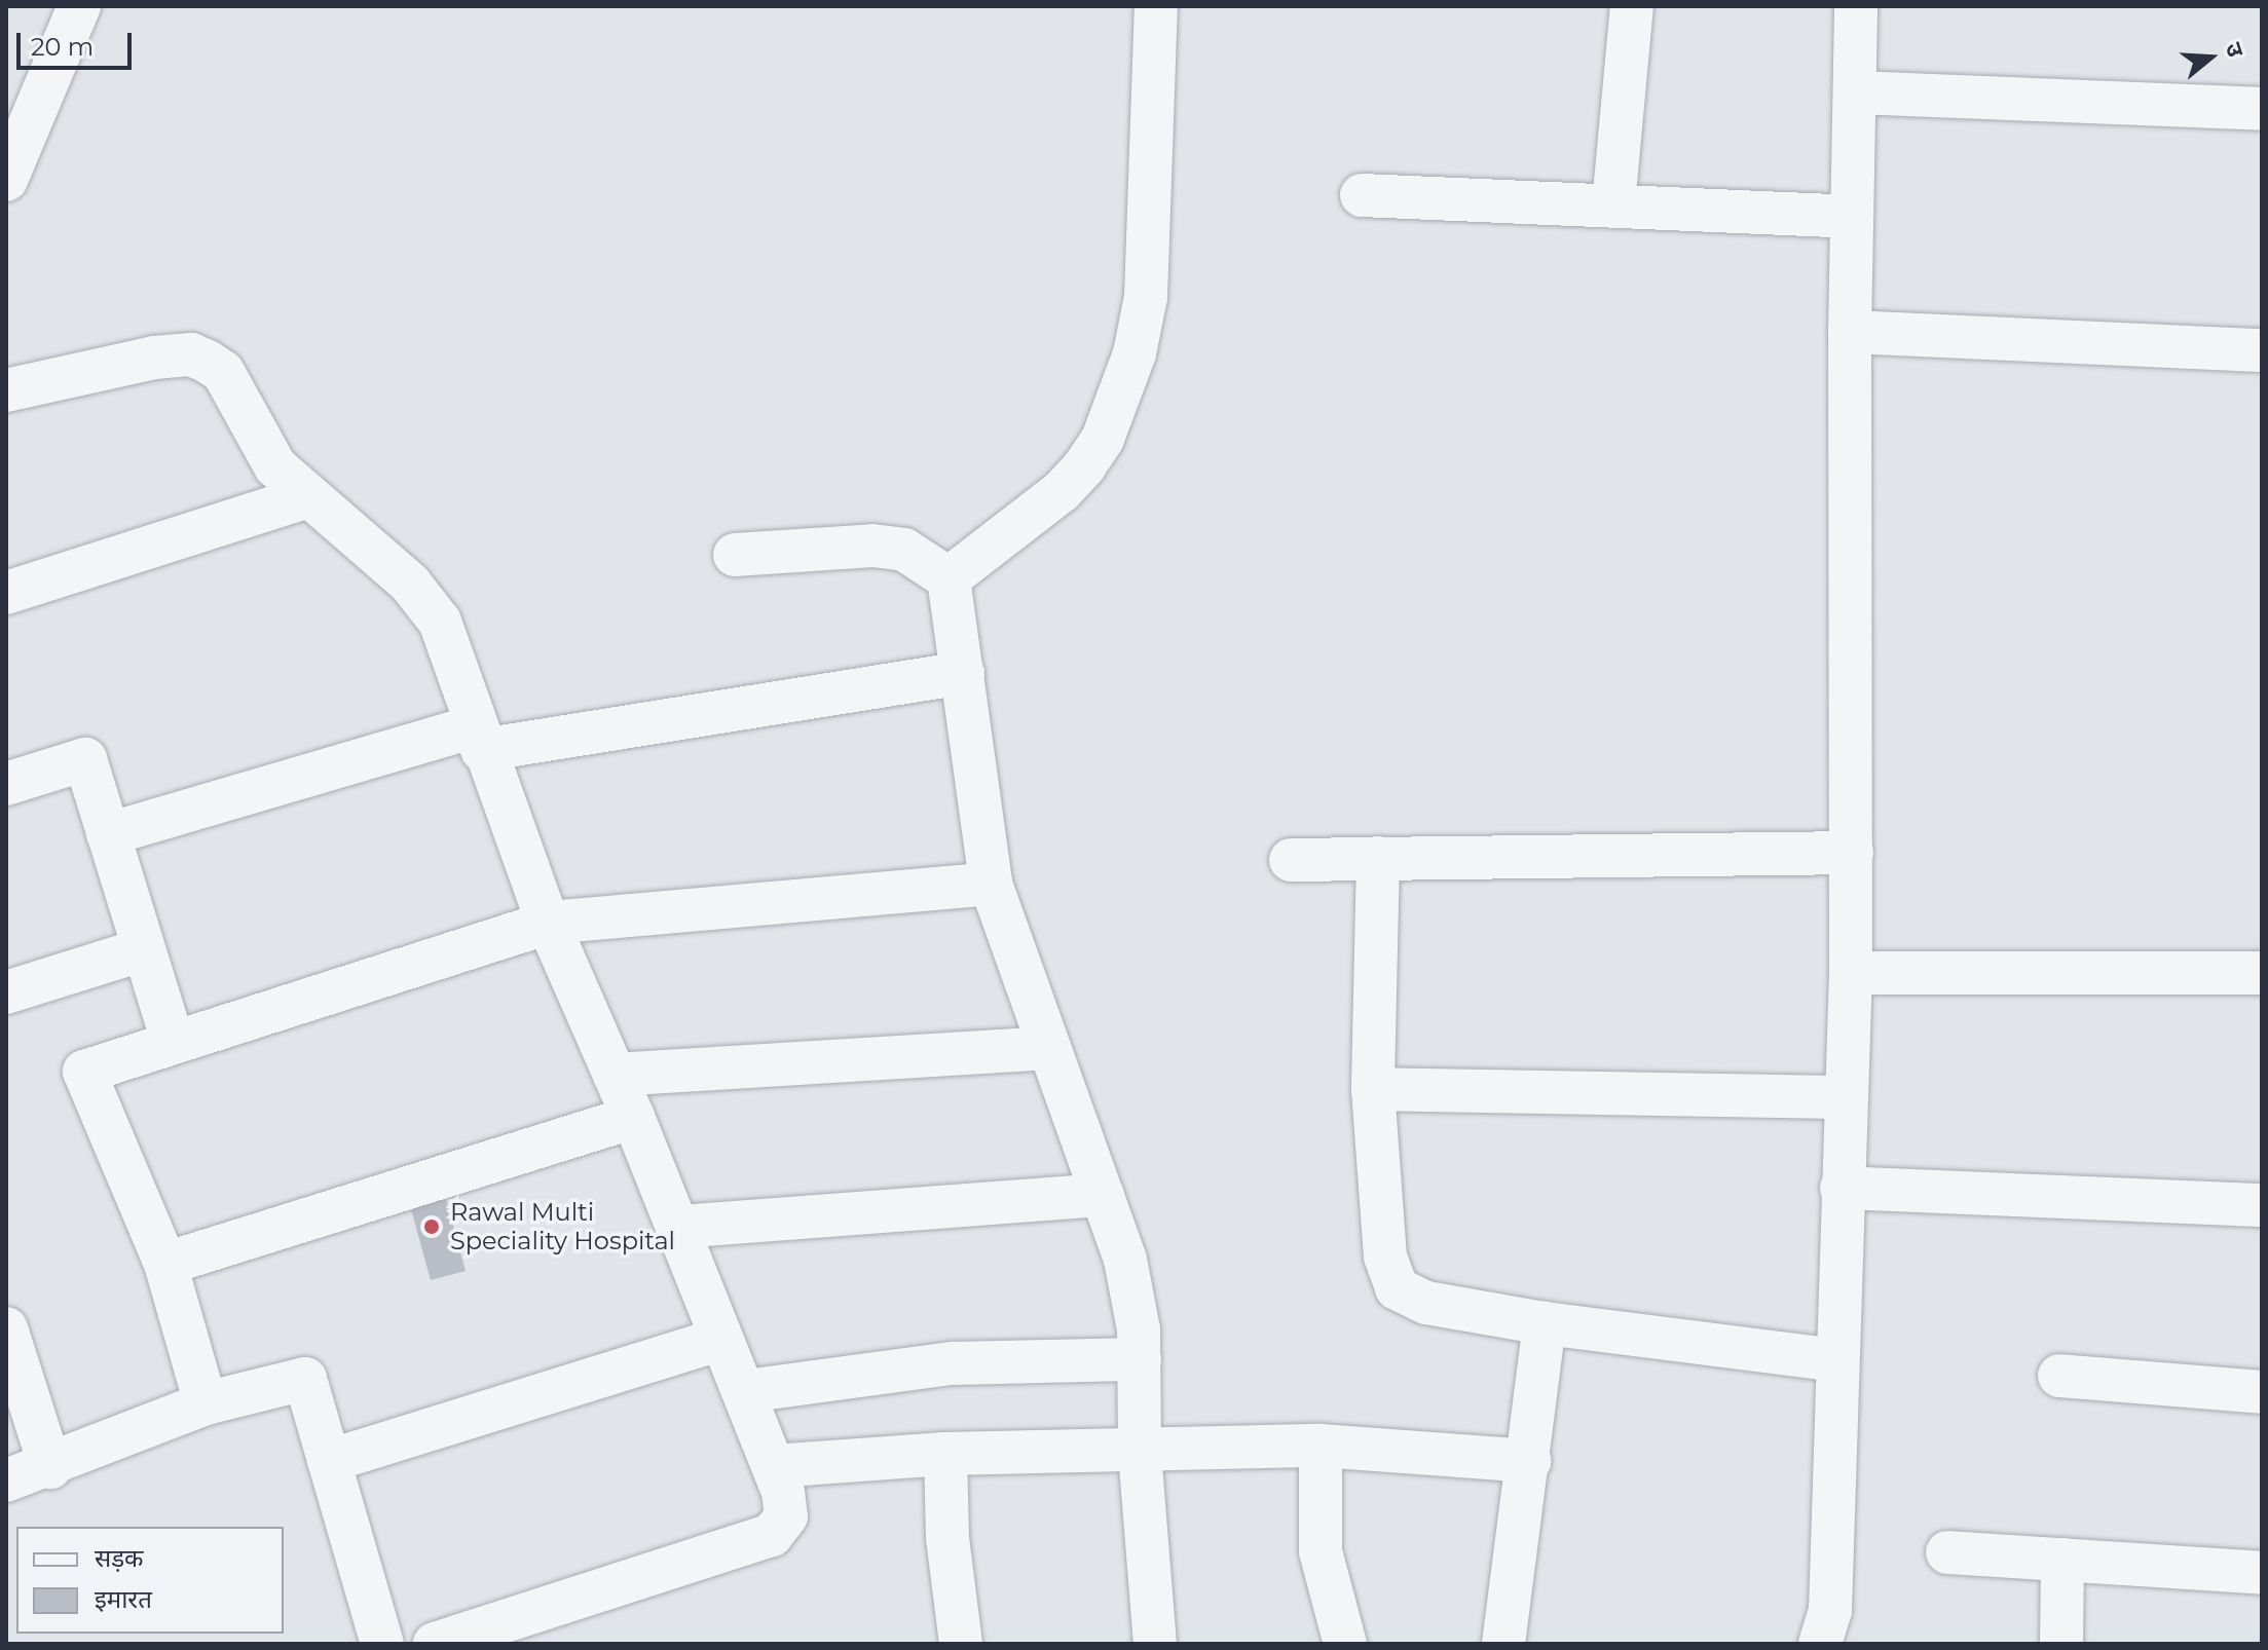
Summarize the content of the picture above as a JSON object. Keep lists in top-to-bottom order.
{
  "places": ["Rawal Multi Speciality Hospital"],
  "legend": ["सड़क", "इमारत"],
  "scale_bar": "20 m",
  "north": "right"
}
